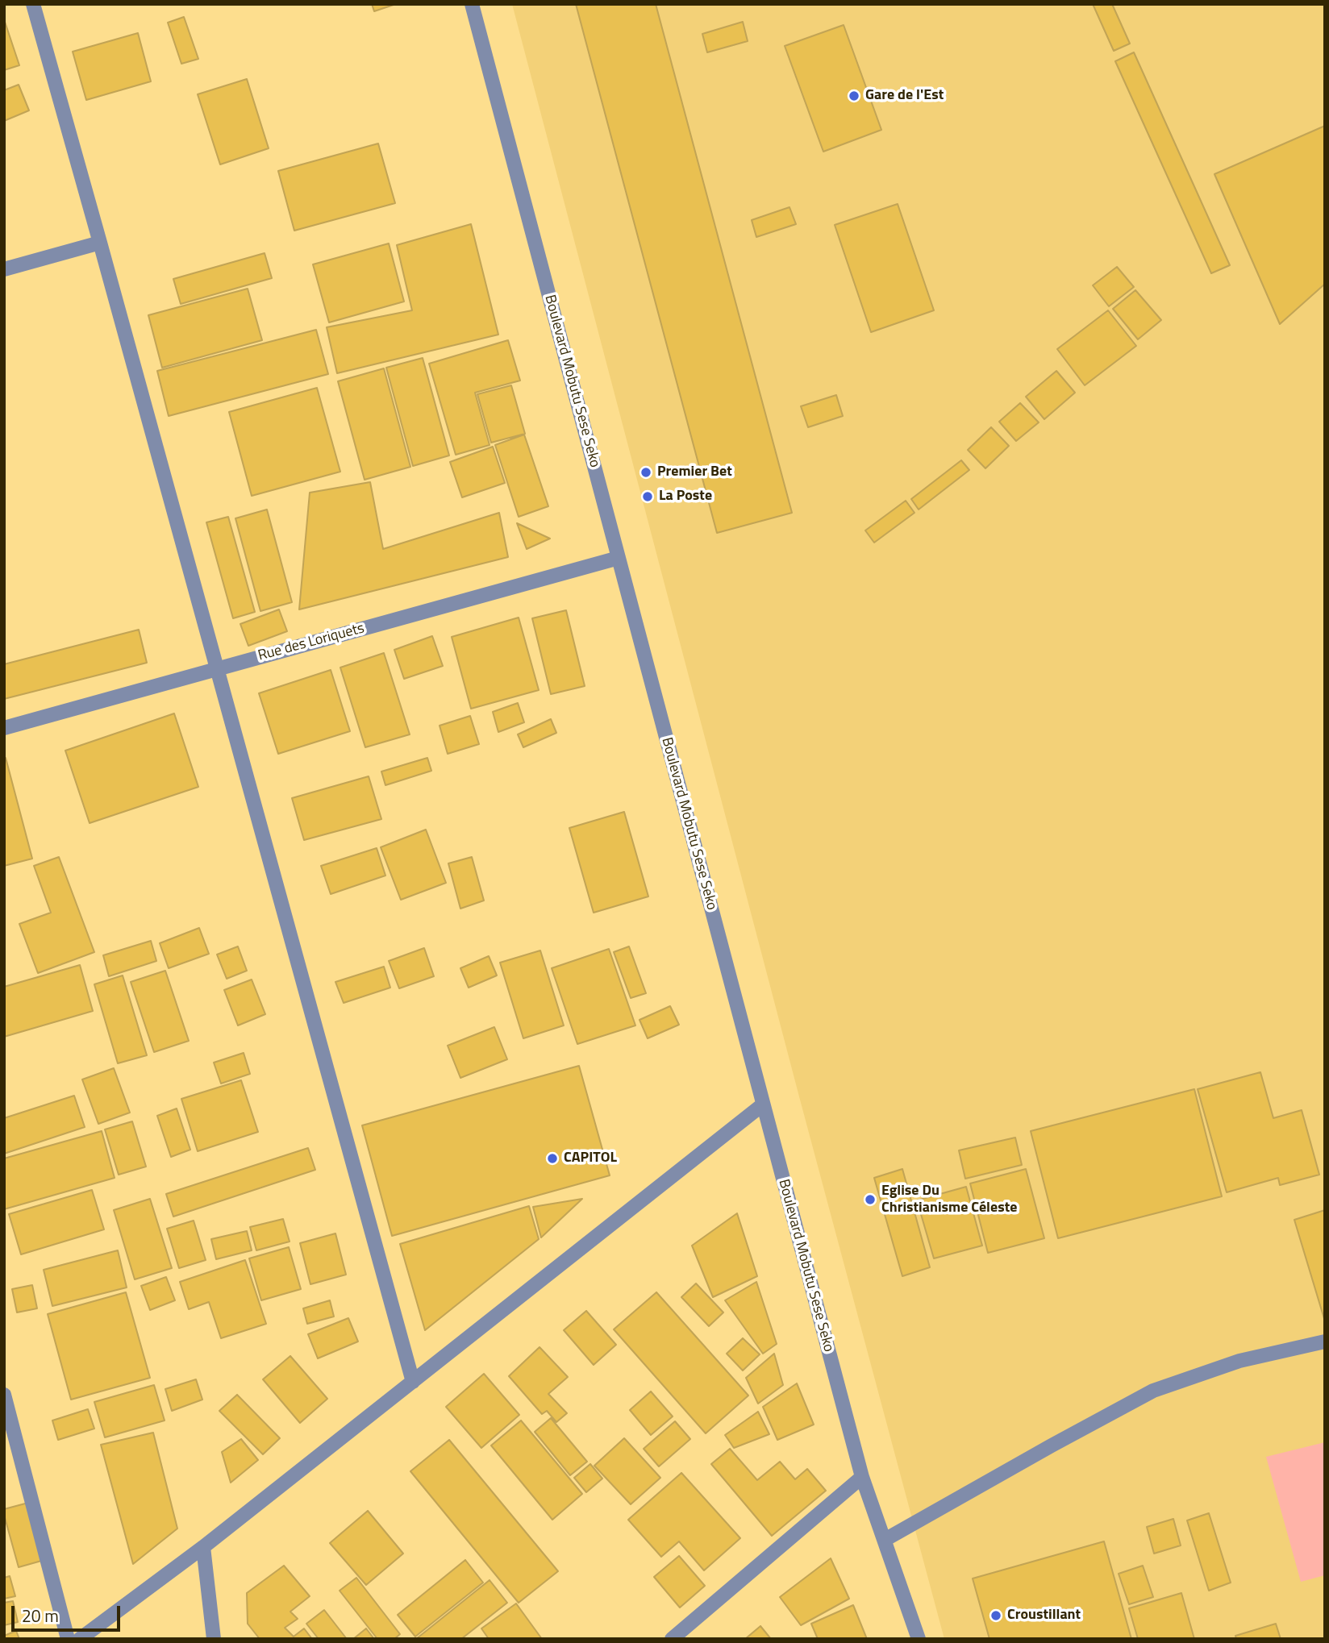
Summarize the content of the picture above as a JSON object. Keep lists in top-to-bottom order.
{
  "streets": {
    "street": ["Boulevard Mobutu Sese Seko", "Rue des Loriquets"]
  },
  "crossings": [
    ["Boulevard Mobutu Sese Seko", "Rue des Loriquets"]
  ],
  "places": [
    "Gare de l'Est",
    "Premier Bet",
    "La Poste",
    "CAPITOL",
    "Eglise Du Christianisme Céleste",
    "Croustillant"
  ],
  "scale_bar": "20 m"
}
